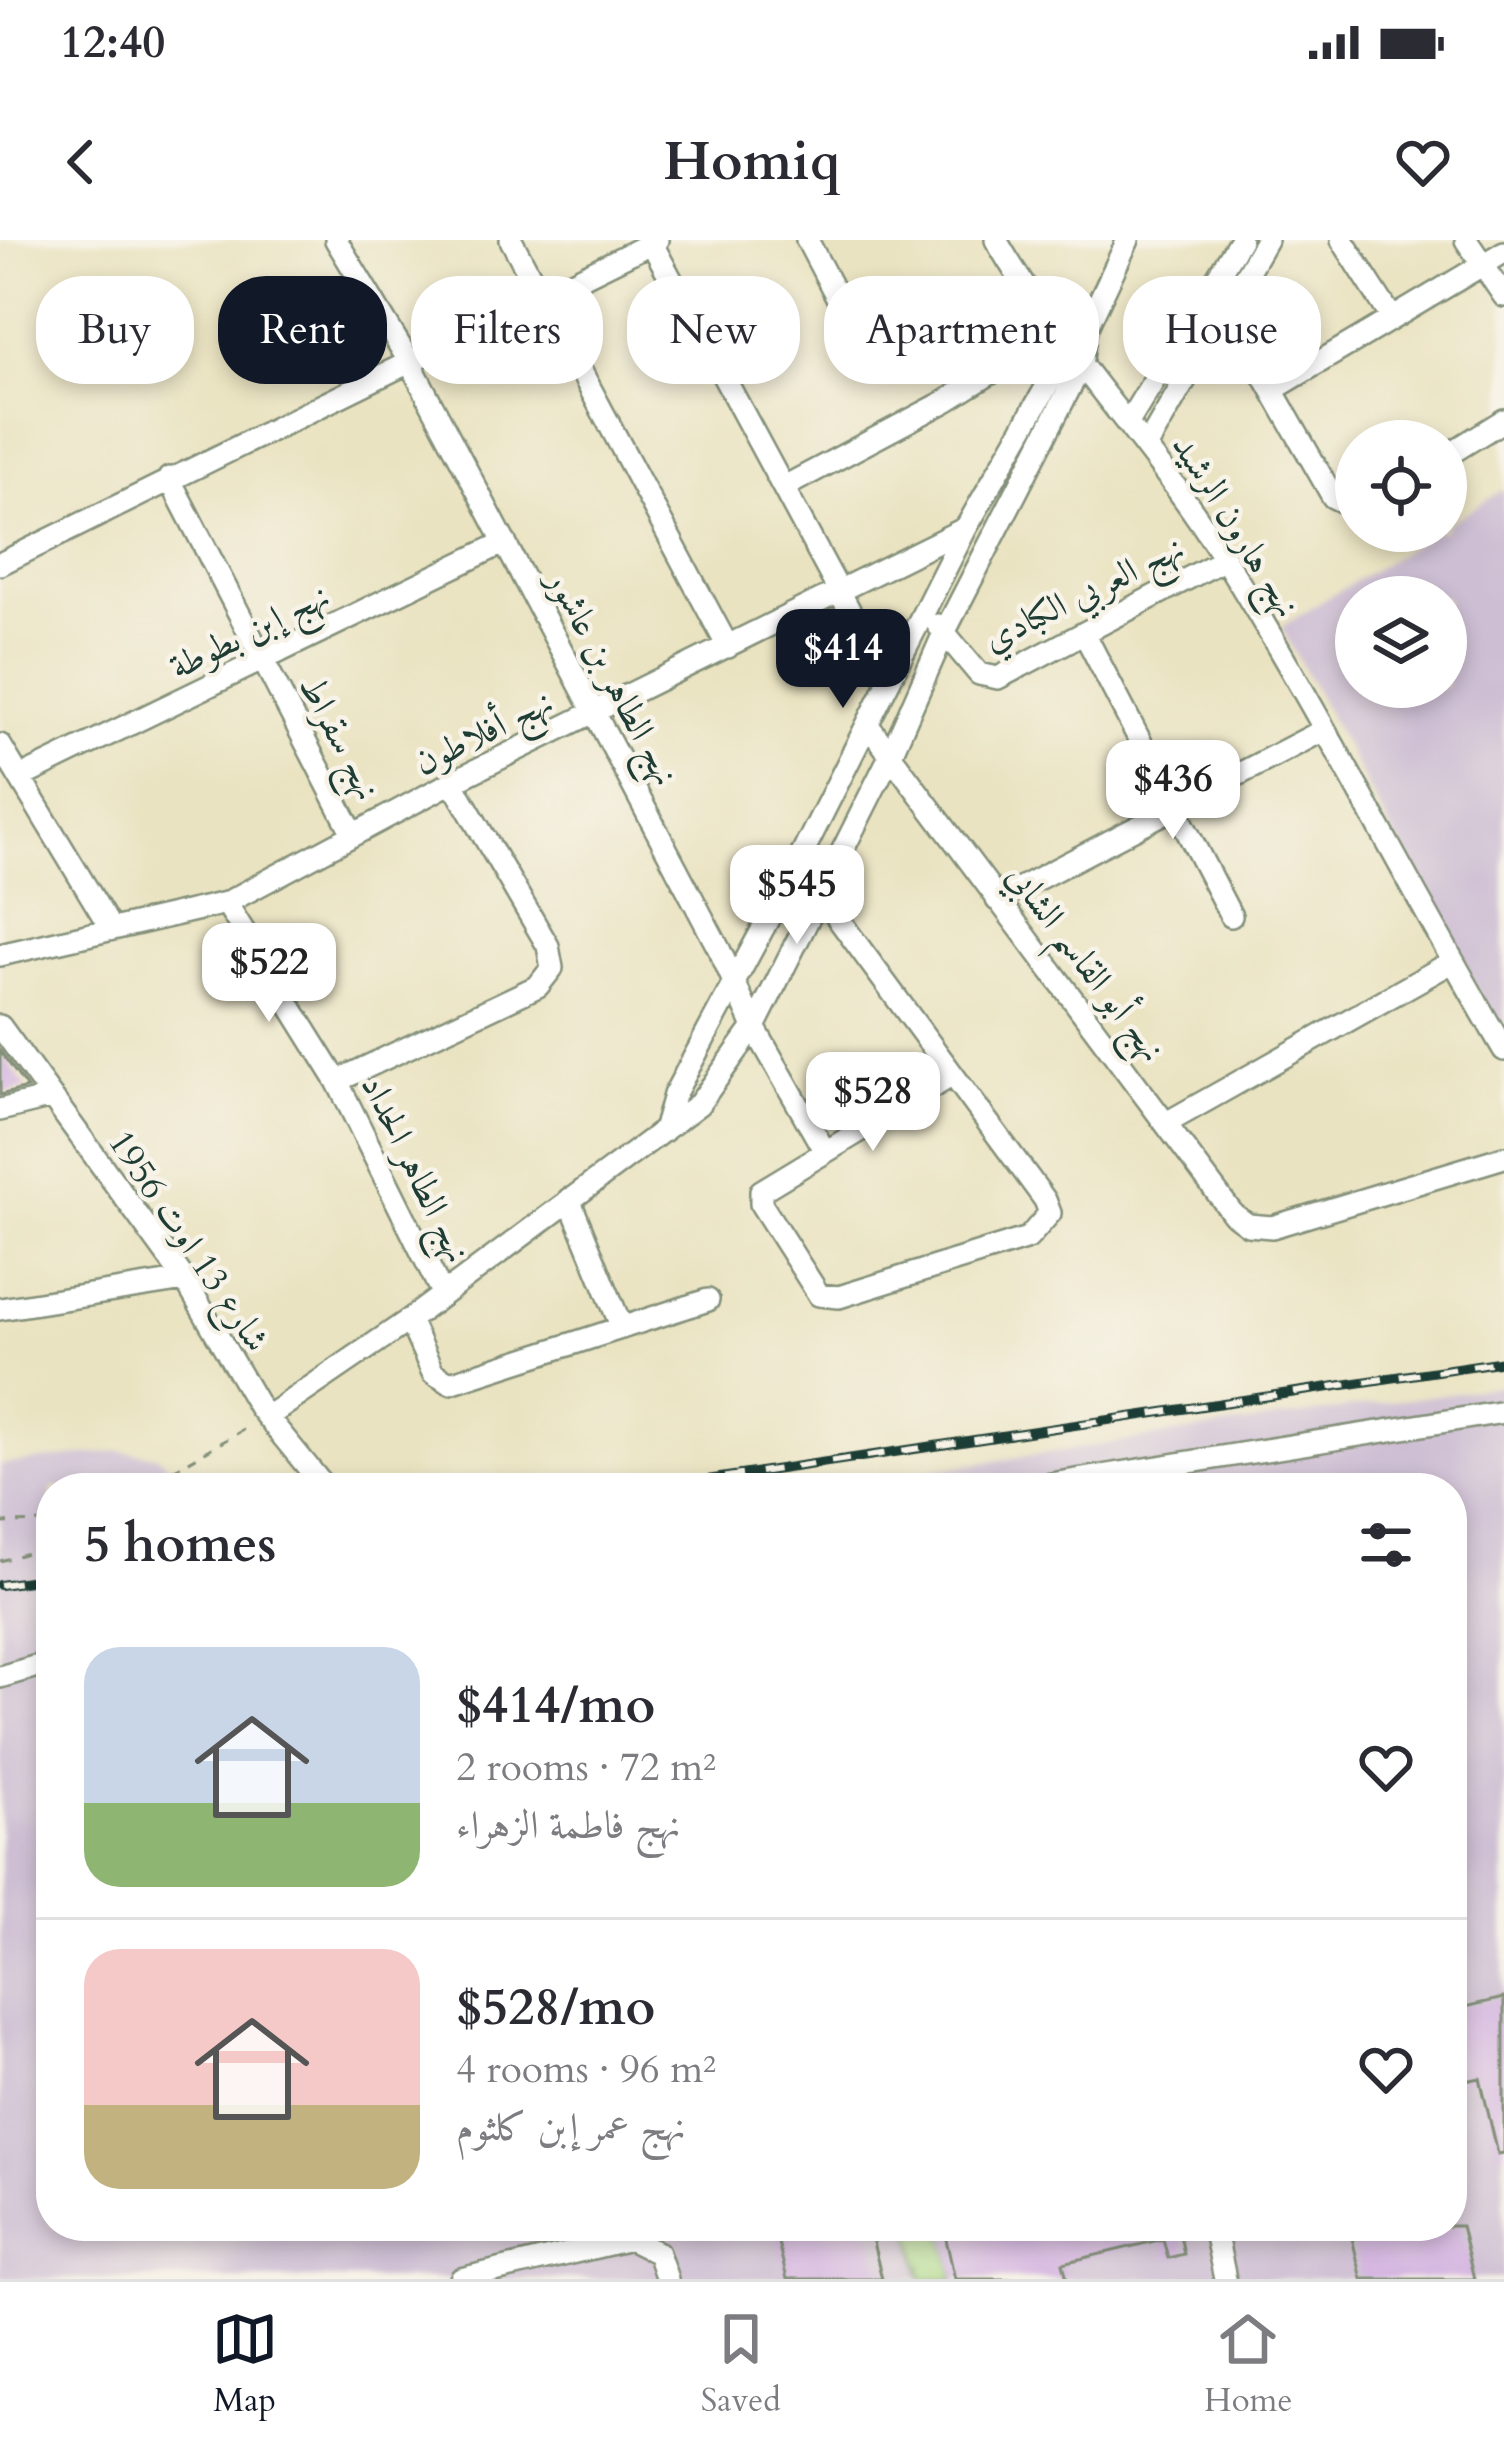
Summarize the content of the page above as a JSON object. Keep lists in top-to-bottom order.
{
  "streets": {
    "street": [
      "نهج هارون الرشيد",
      "نهج العربي الكبادي",
      "نهج إبن بطوطة",
      "نهج الطاهر بن عاشور",
      "نهج أفلاطون",
      "نهج سقراط",
      "نهج أبو القاسم الشابي",
      "نهج الطاهر الحداد",
      "شارع 13 اوت 1956"
    ]
  },
  "crossings": [
    ["نهج هارون الرشيد", "نهج العربي الكبادي"],
    ["نهج إبن بطوطة", "نهج الطاهر بن عاشور"],
    ["نهج إبن بطوطة", "نهج سقراط"],
    ["نهج الطاهر بن عاشور", "نهج أفلاطون"],
    ["نهج أفلاطون", "نهج سقراط"],
    ["نهج أفلاطون", "نهج الطاهر الحداد"]
  ],
  "page": {
    "status": "12:40",
    "header": "Homiq",
    "chip": [
      "Buy",
      "Rent",
      "Filters",
      "New",
      "Apartment",
      "House"
    ],
    "price": [
      "$414",
      "$436",
      "$545",
      "$522",
      "$528"
    ],
    "heading": "5 homes",
    "list": [
      {
        "name": "$414/mo",
        "note": "2 rooms · 72 m² · نهج فاطمة الزهراء"
      },
      {
        "name": "$528/mo",
        "note": "4 rooms · 96 m² · نهج عمر إبن كلثوم"
      }
    ],
    "tabs": ["Map", "Saved", "Home"]
  }
}
